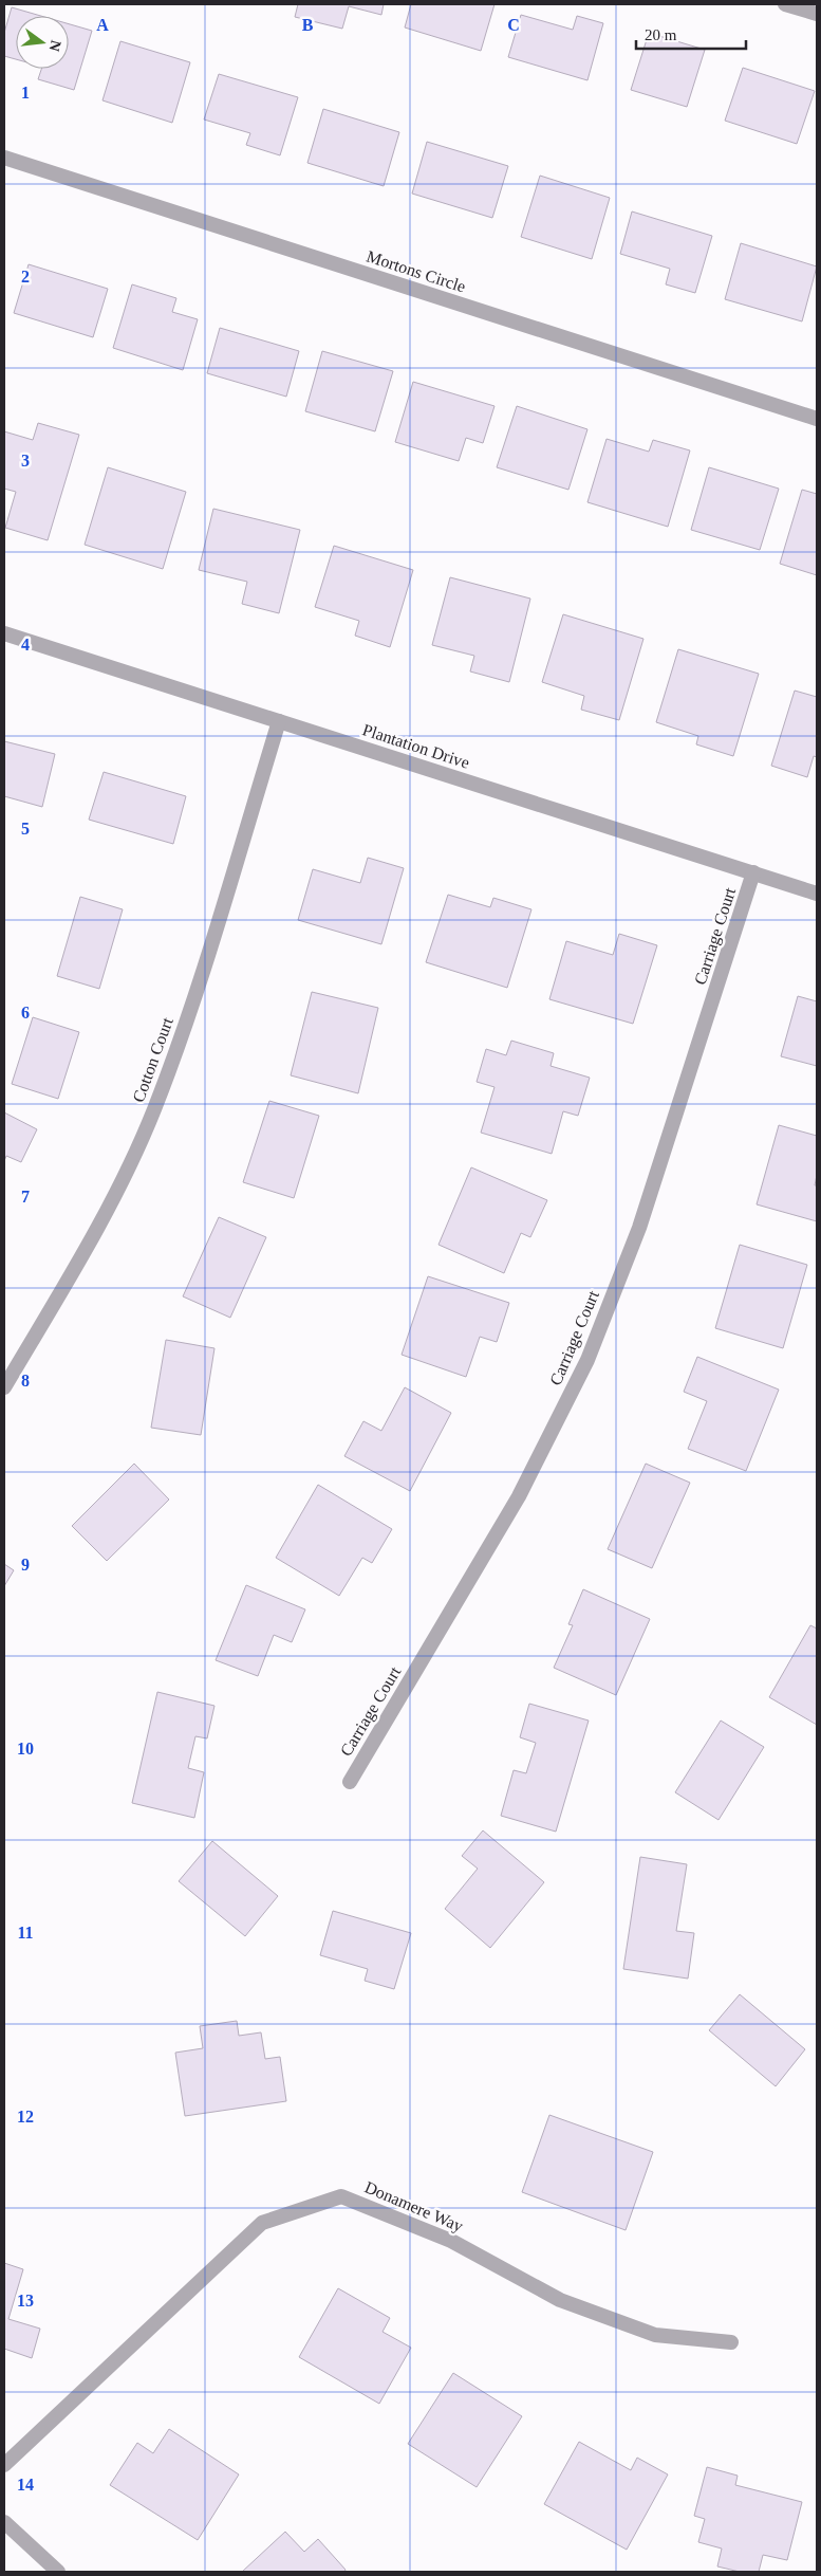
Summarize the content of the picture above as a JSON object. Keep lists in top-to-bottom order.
{
  "streets": {
    "street": [
      "Mortons Circle",
      "Plantation Drive",
      "Carriage Court",
      "Cotton Court",
      "Donamere Way"
    ]
  },
  "crossings": [
    ["Plantation Drive", "Carriage Court"],
    ["Plantation Drive", "Cotton Court"]
  ],
  "scale_bar": "20 m",
  "north": "right",
  "grid": {
    "columns": ["A", "B", "C"],
    "rows": [
      "1",
      "2",
      "3",
      "4",
      "5",
      "6",
      "7",
      "8",
      "9",
      "10",
      "11",
      "12",
      "13",
      "14"
    ]
  }
}
